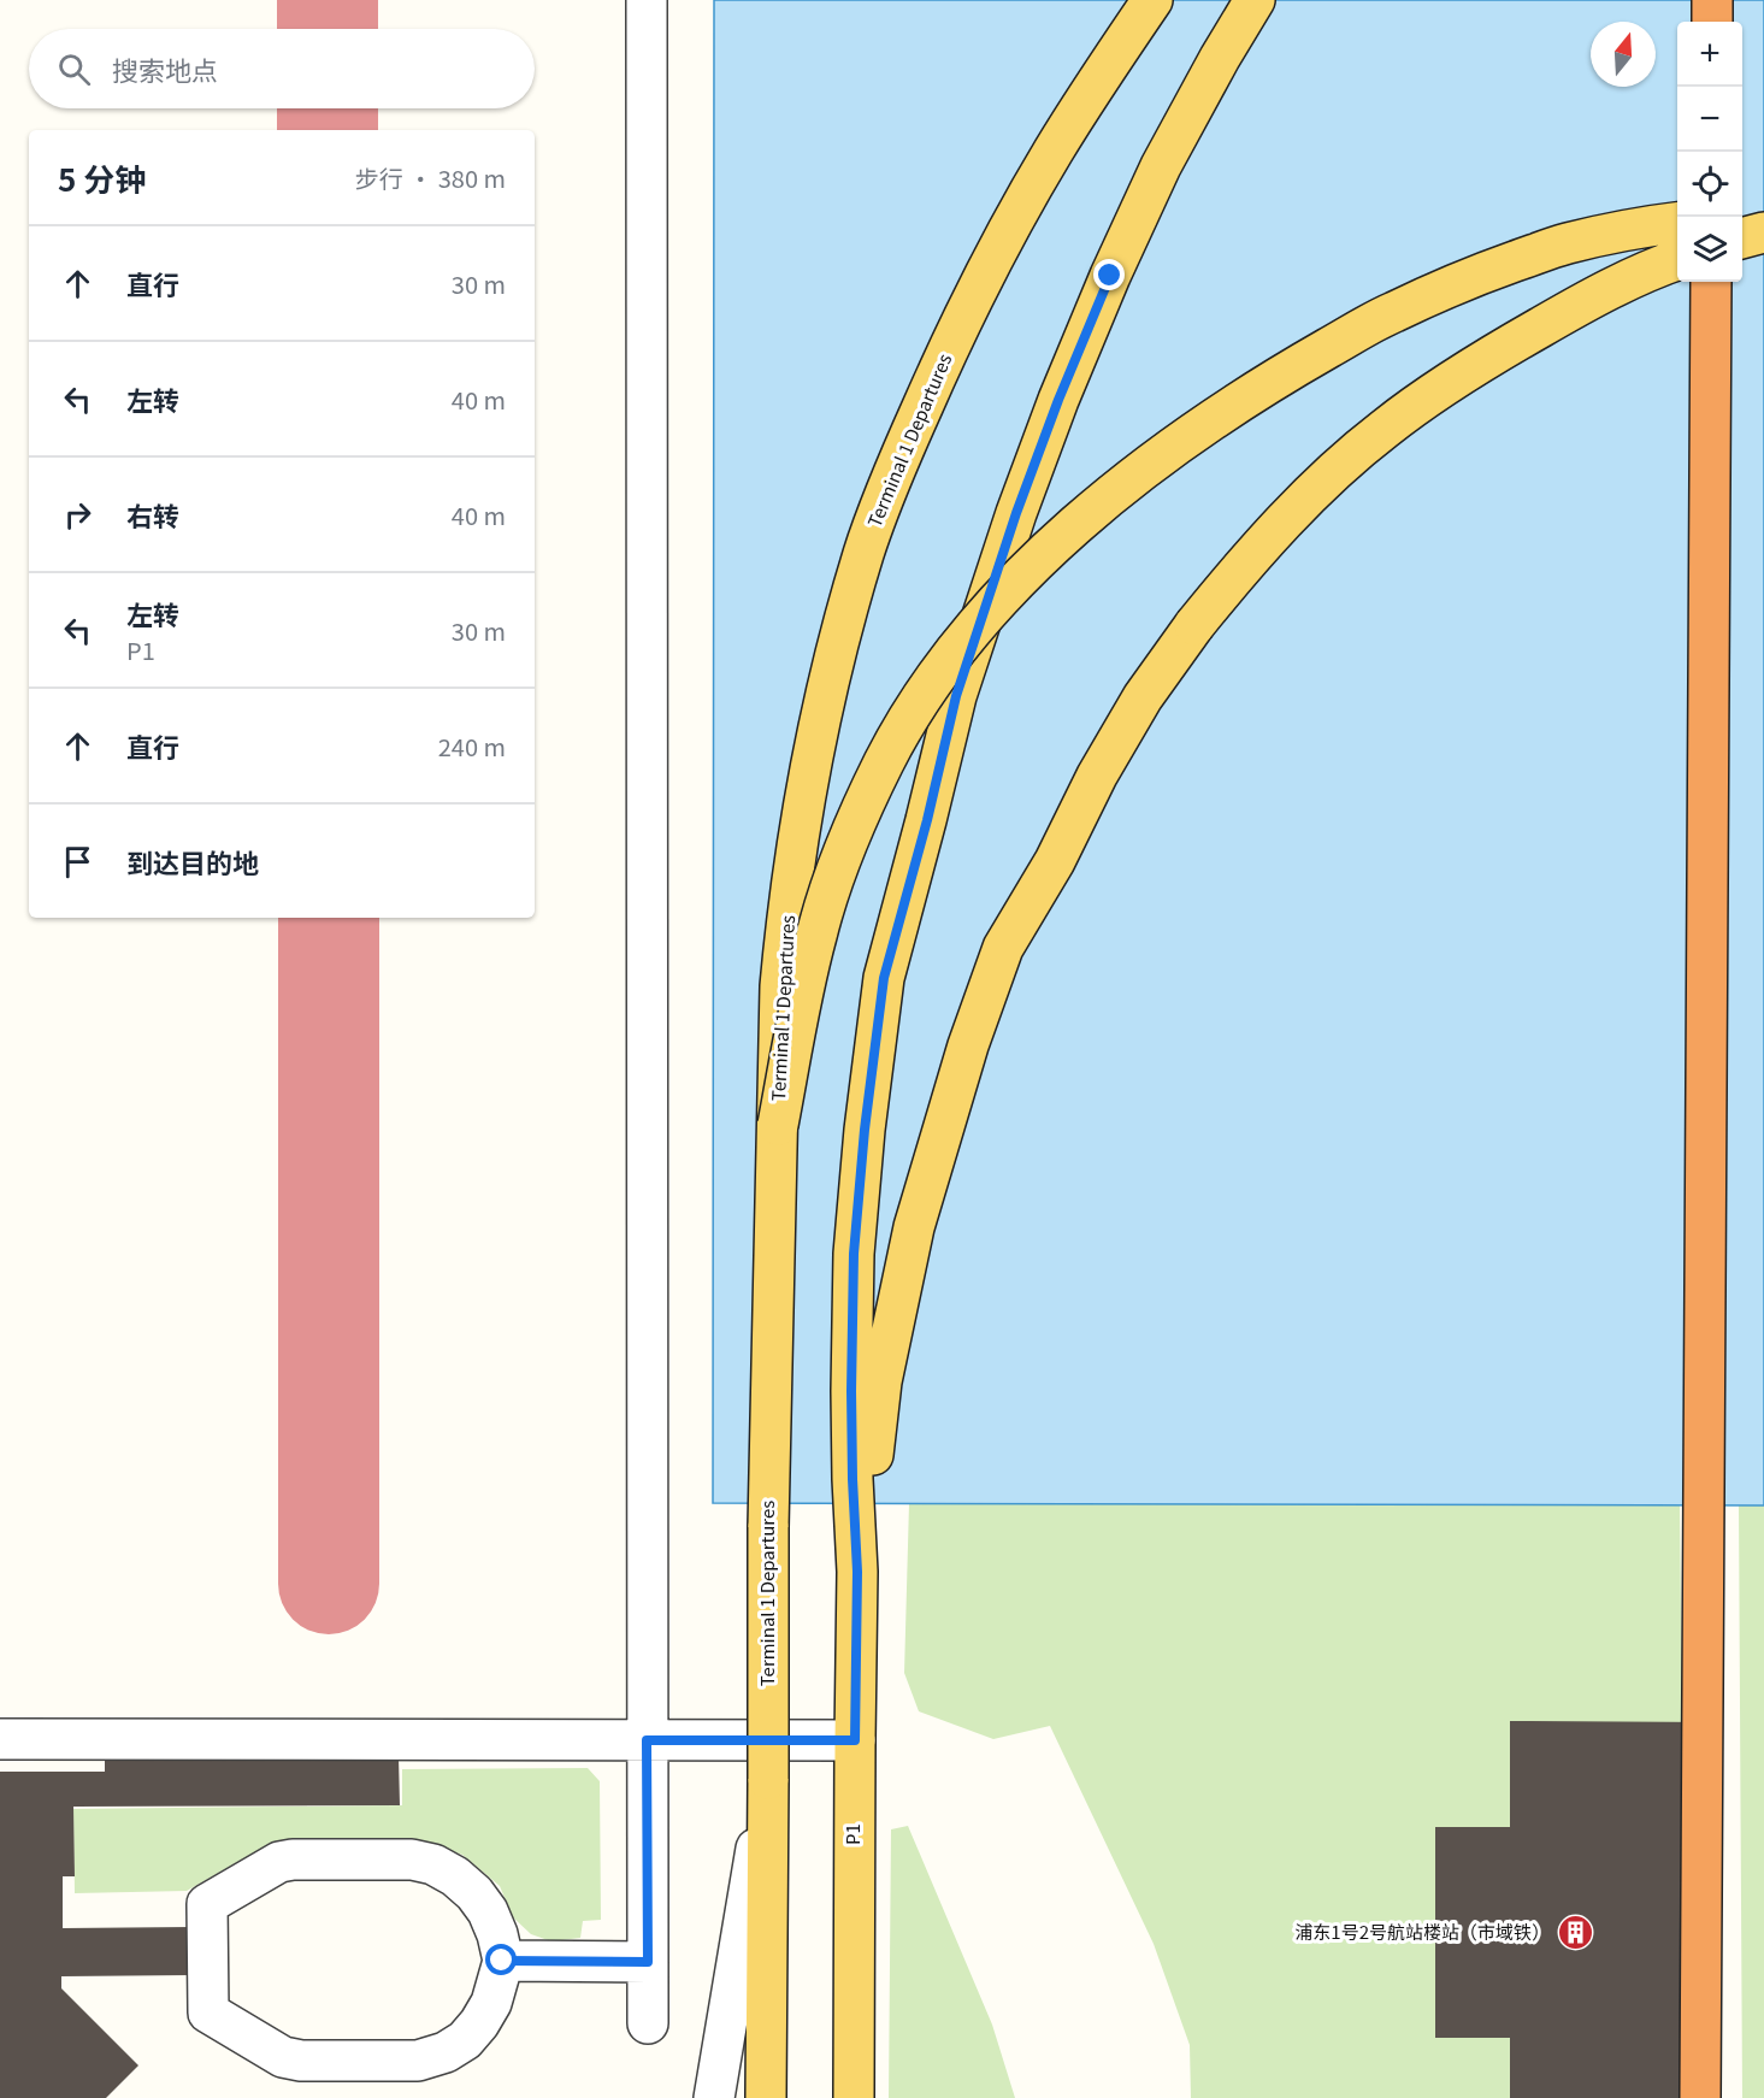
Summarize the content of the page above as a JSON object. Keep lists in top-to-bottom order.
{
  "streets": {
    "main road": ["Terminal 1 Departures", "P1"]
  },
  "places": {
    "building": ["浦东1号2号航站楼站（市域铁）"]
  },
  "north": "top",
  "page": {
    "map_buttons": ["+", "−"],
    "search": "搜索地点",
    "heading": ["5 分钟", "步行 · 380 m"],
    "list": [
      ["直行", "30 m"],
      ["左转", "40 m"],
      ["右转", "40 m"],
      ["左转", "P1", "30 m"],
      ["直行", "240 m"],
      "到达目的地"
    ]
  }
}
